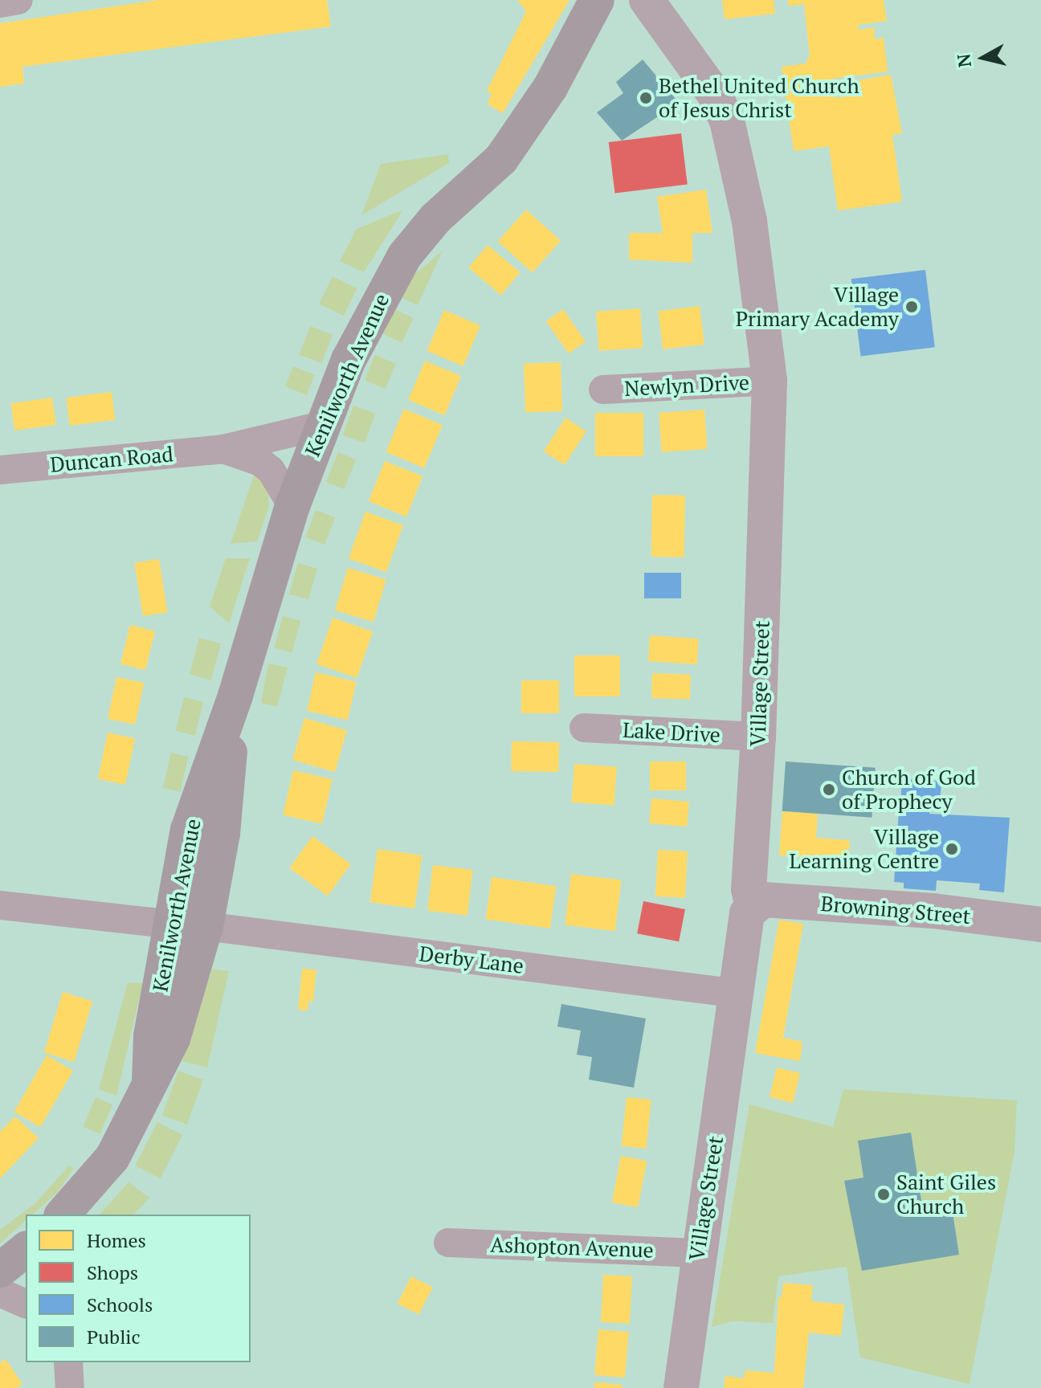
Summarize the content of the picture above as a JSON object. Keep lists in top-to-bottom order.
{
  "streets": {
    "highway": ["Kenilworth Avenue"],
    "street": [
      "Newlyn Drive",
      "Duncan Road",
      "Village Street",
      "Lake Drive",
      "Browning Street",
      "Derby Lane",
      "Ashopton Avenue"
    ]
  },
  "crossings": [
    ["Kenilworth Avenue", "Duncan Road"],
    ["Kenilworth Avenue", "Derby Lane"],
    ["Newlyn Drive", "Village Street"],
    ["Village Street", "Lake Drive"],
    ["Village Street", "Browning Street"],
    ["Village Street", "Derby Lane"],
    ["Village Street", "Ashopton Avenue"]
  ],
  "places": [
    "Bethel United Church of Jesus Christ",
    "Village Primary Academy",
    "Church of God of Prophecy",
    "Village Learning Centre",
    "Saint Giles Church"
  ],
  "legend": [
    "Homes",
    "Shops",
    "Schools",
    "Public"
  ],
  "north": "left"
}
